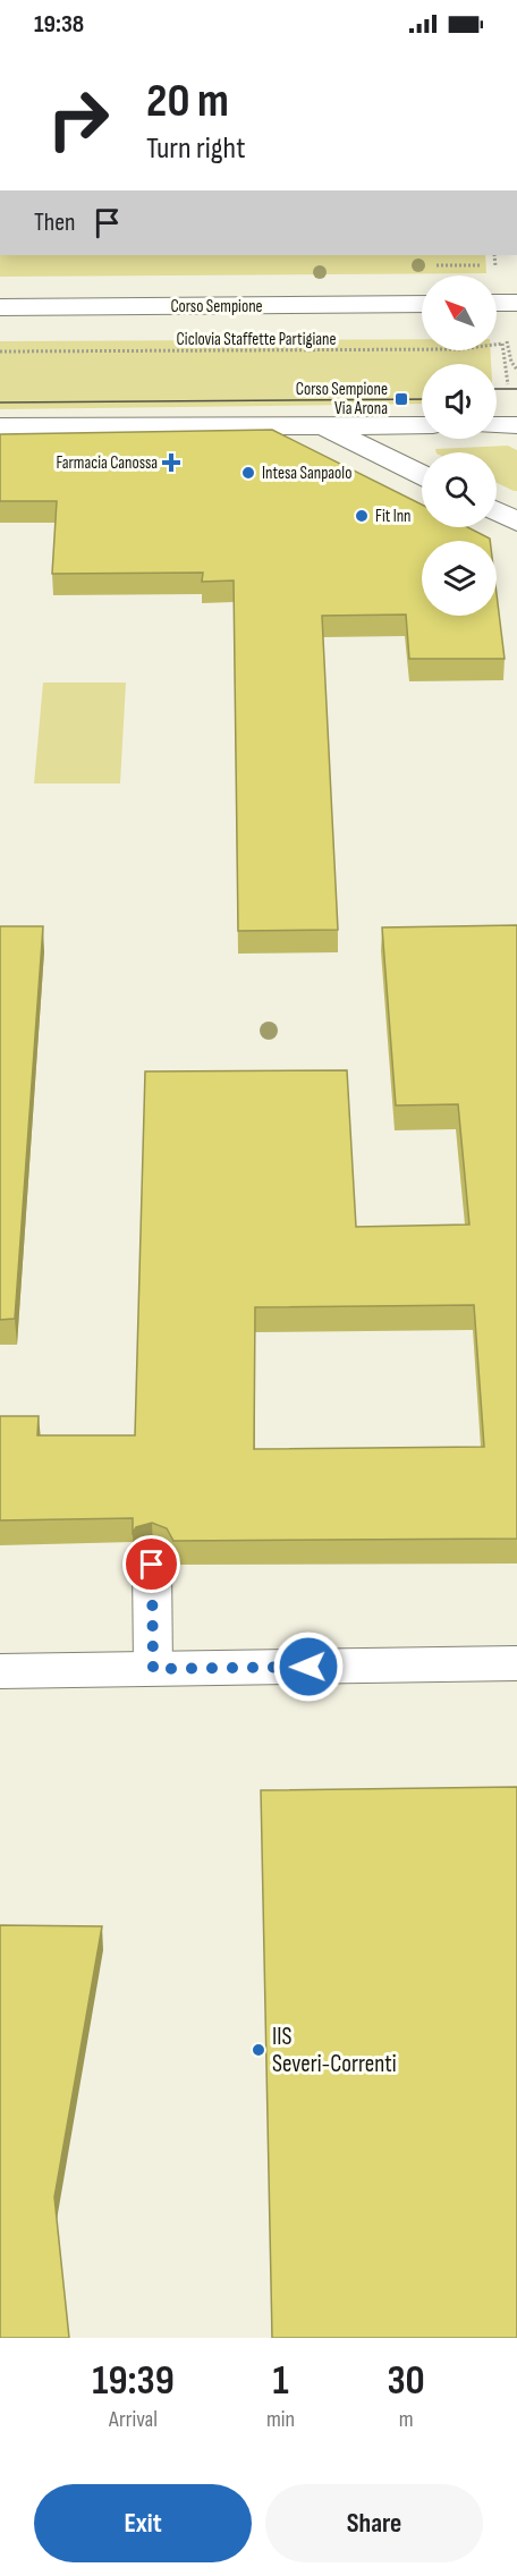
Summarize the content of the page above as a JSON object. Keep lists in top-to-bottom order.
{
  "streets": {
    "street": ["Corso Sempione"],
    "path": ["Ciclovia Staffette Partigiane"]
  },
  "places": {
    "transit": ["Corso Sempione Via Arona"],
    "health": ["Farmacia Canossa"],
    "other": ["Intesa Sanpaolo", "Fit Inn", "IIS Severi-Correnti"]
  },
  "north": "top left",
  "page": {
    "status": "19:38",
    "turn": ["20 m", "Turn right"],
    "then": "Then",
    "eta": [
      "19:39",
      "Arrival",
      "1",
      "min",
      "30",
      "m"
    ],
    "buttons": ["Exit", "Share"]
  }
}
